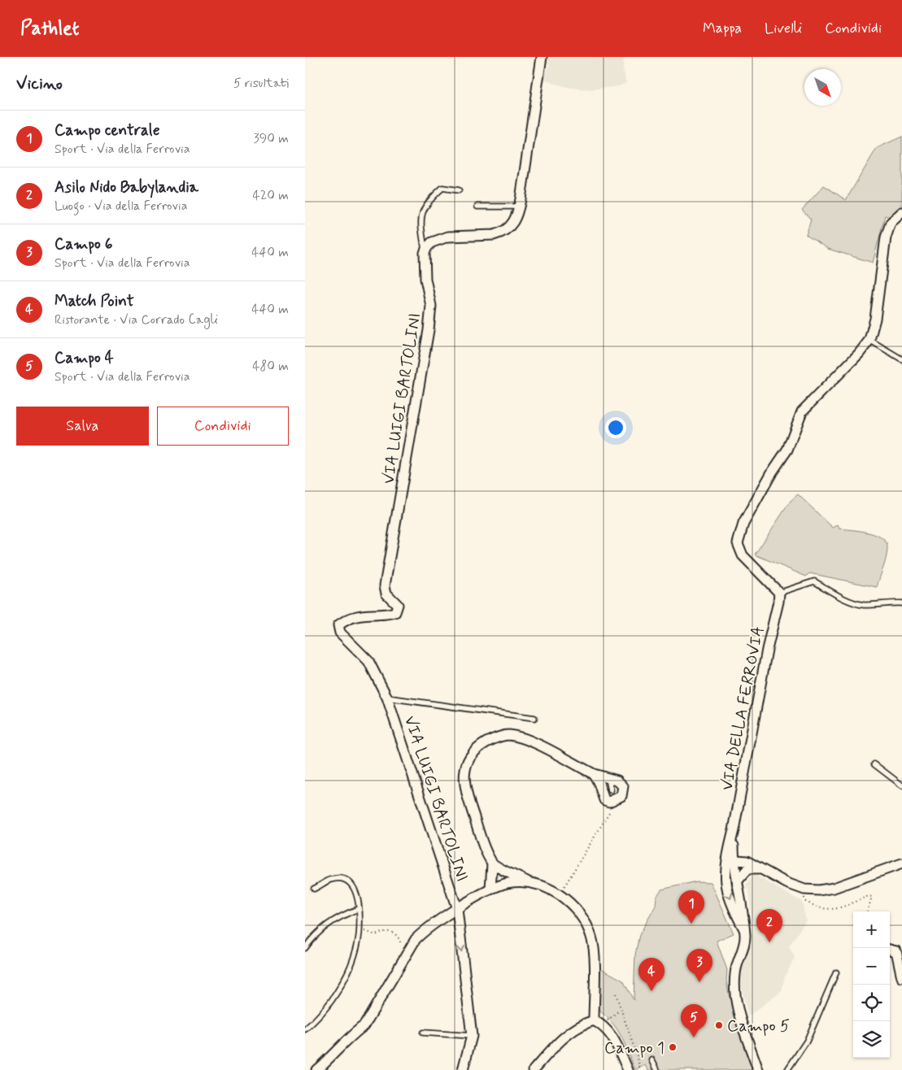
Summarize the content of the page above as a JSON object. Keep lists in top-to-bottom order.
{
  "streets": {
    "street": ["VIA LUIGI BARTOLINI", "VIA DELLA FERROVIA"]
  },
  "places": ["Campo 5", "Campo 1"],
  "north": "bottom right",
  "page": {
    "header": "Pathlet",
    "nav": ["Mappa", "Livelli", "Condividi"],
    "heading": ["Vicino", "5 risultati"],
    "list": [
      {
        "mark": "1",
        "name": "Campo centrale",
        "note": "Sport · Via della Ferrovia",
        "value": "390 m"
      },
      {
        "mark": "2",
        "name": "Asilo Nido Babylandia",
        "note": "Luogo · Via della Ferrovia",
        "value": "420 m"
      },
      {
        "mark": "3",
        "name": "Campo 6",
        "note": "Sport · Via della Ferrovia",
        "value": "440 m"
      },
      {
        "mark": "4",
        "name": "Match Point",
        "note": "Ristorante · Via Corrado Cagli",
        "value": "440 m"
      },
      {
        "mark": "5",
        "name": "Campo 4",
        "note": "Sport · Via della Ferrovia",
        "value": "480 m"
      }
    ],
    "buttons": ["Salva", "Condividi"],
    "pins": [
      "1",
      "2",
      "3",
      "4",
      "5"
    ],
    "map_buttons": ["+", "−"]
  }
}
